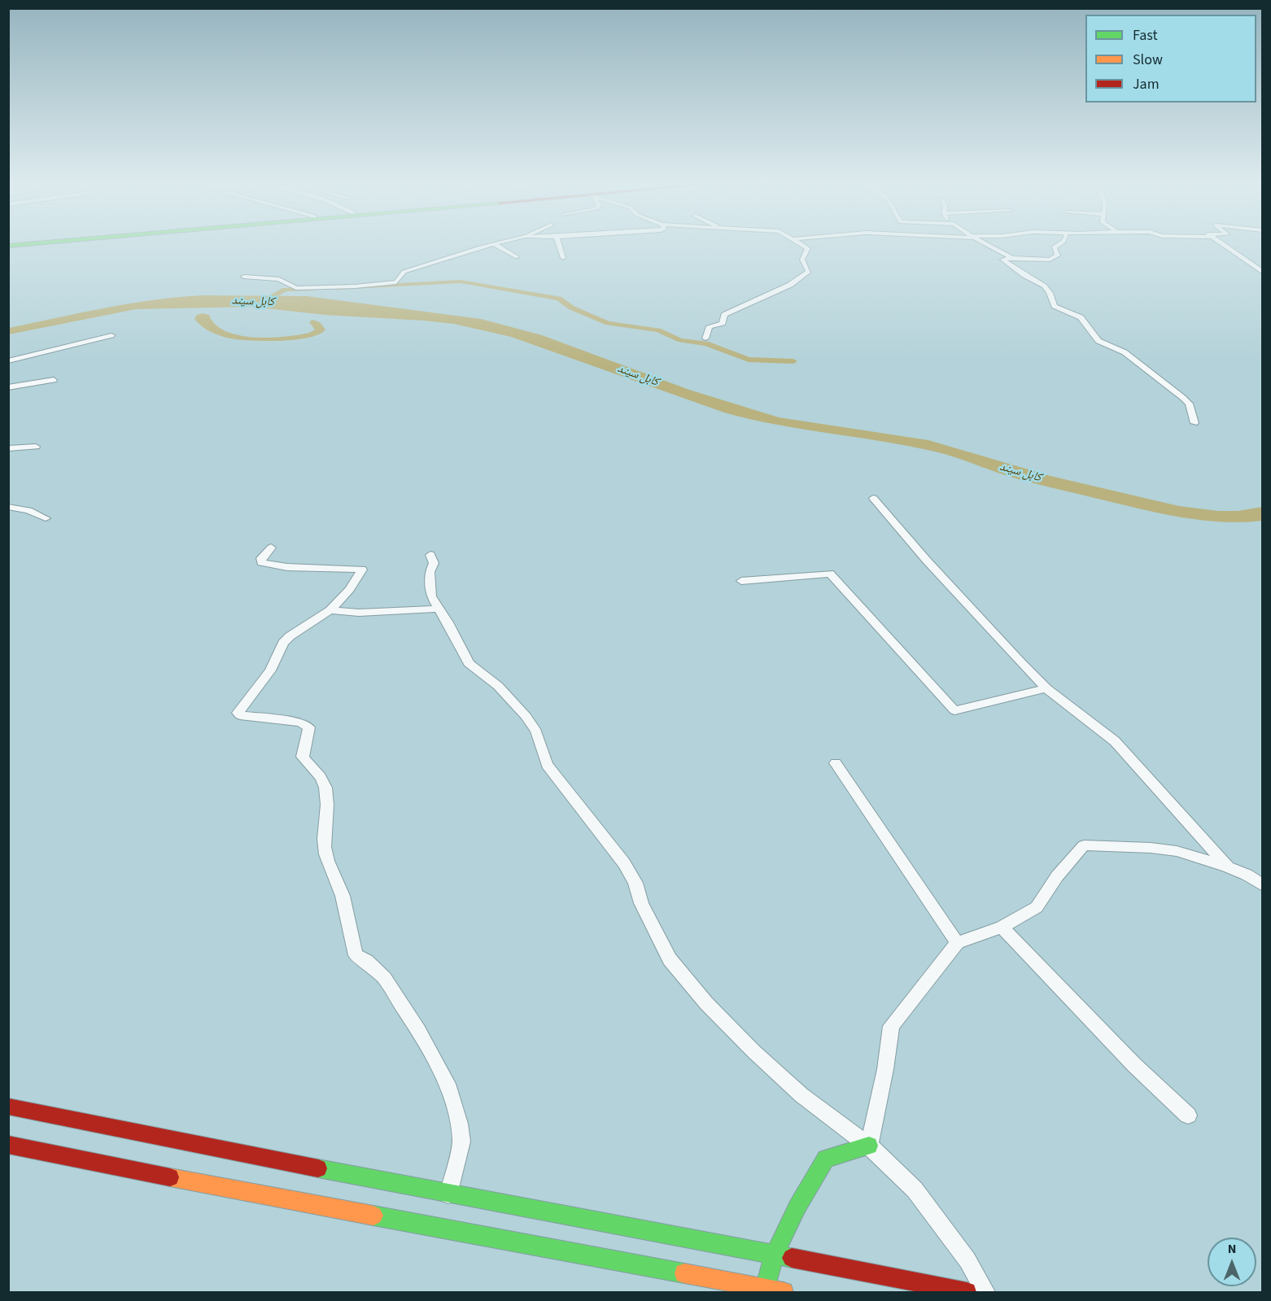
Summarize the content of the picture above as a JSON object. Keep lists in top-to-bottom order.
{
  "water": ["کابل سيند"],
  "legend": ["Fast", "Slow", "Jam"],
  "north": "top"
}
